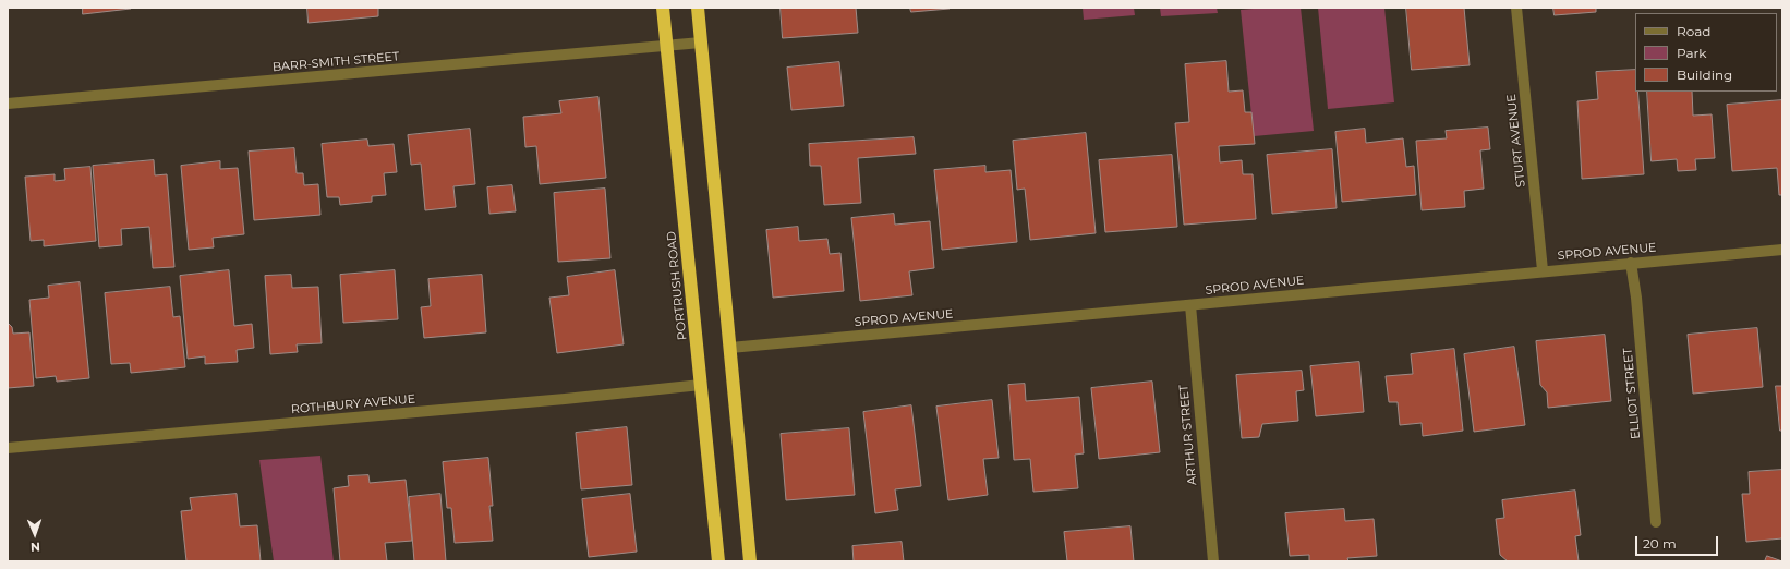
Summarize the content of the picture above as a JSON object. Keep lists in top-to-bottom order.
{
  "streets": {
    "highway": ["PORTRUSH ROAD"],
    "street": [
      "BARR-SMITH STREET",
      "STURT AVENUE",
      "SPROD AVENUE",
      "ELLIOT STREET",
      "ROTHBURY AVENUE",
      "ARTHUR STREET"
    ]
  },
  "crossings": [
    ["BARR-SMITH STREET", "PORTRUSH ROAD"],
    ["STURT AVENUE", "SPROD AVENUE"],
    ["SPROD AVENUE", "ELLIOT STREET"],
    ["SPROD AVENUE", "ARTHUR STREET"],
    ["PORTRUSH ROAD", "ROTHBURY AVENUE"]
  ],
  "legend": ["Road", "Park", "Building"],
  "scale_bar": "20 m",
  "north": "bottom"
}
